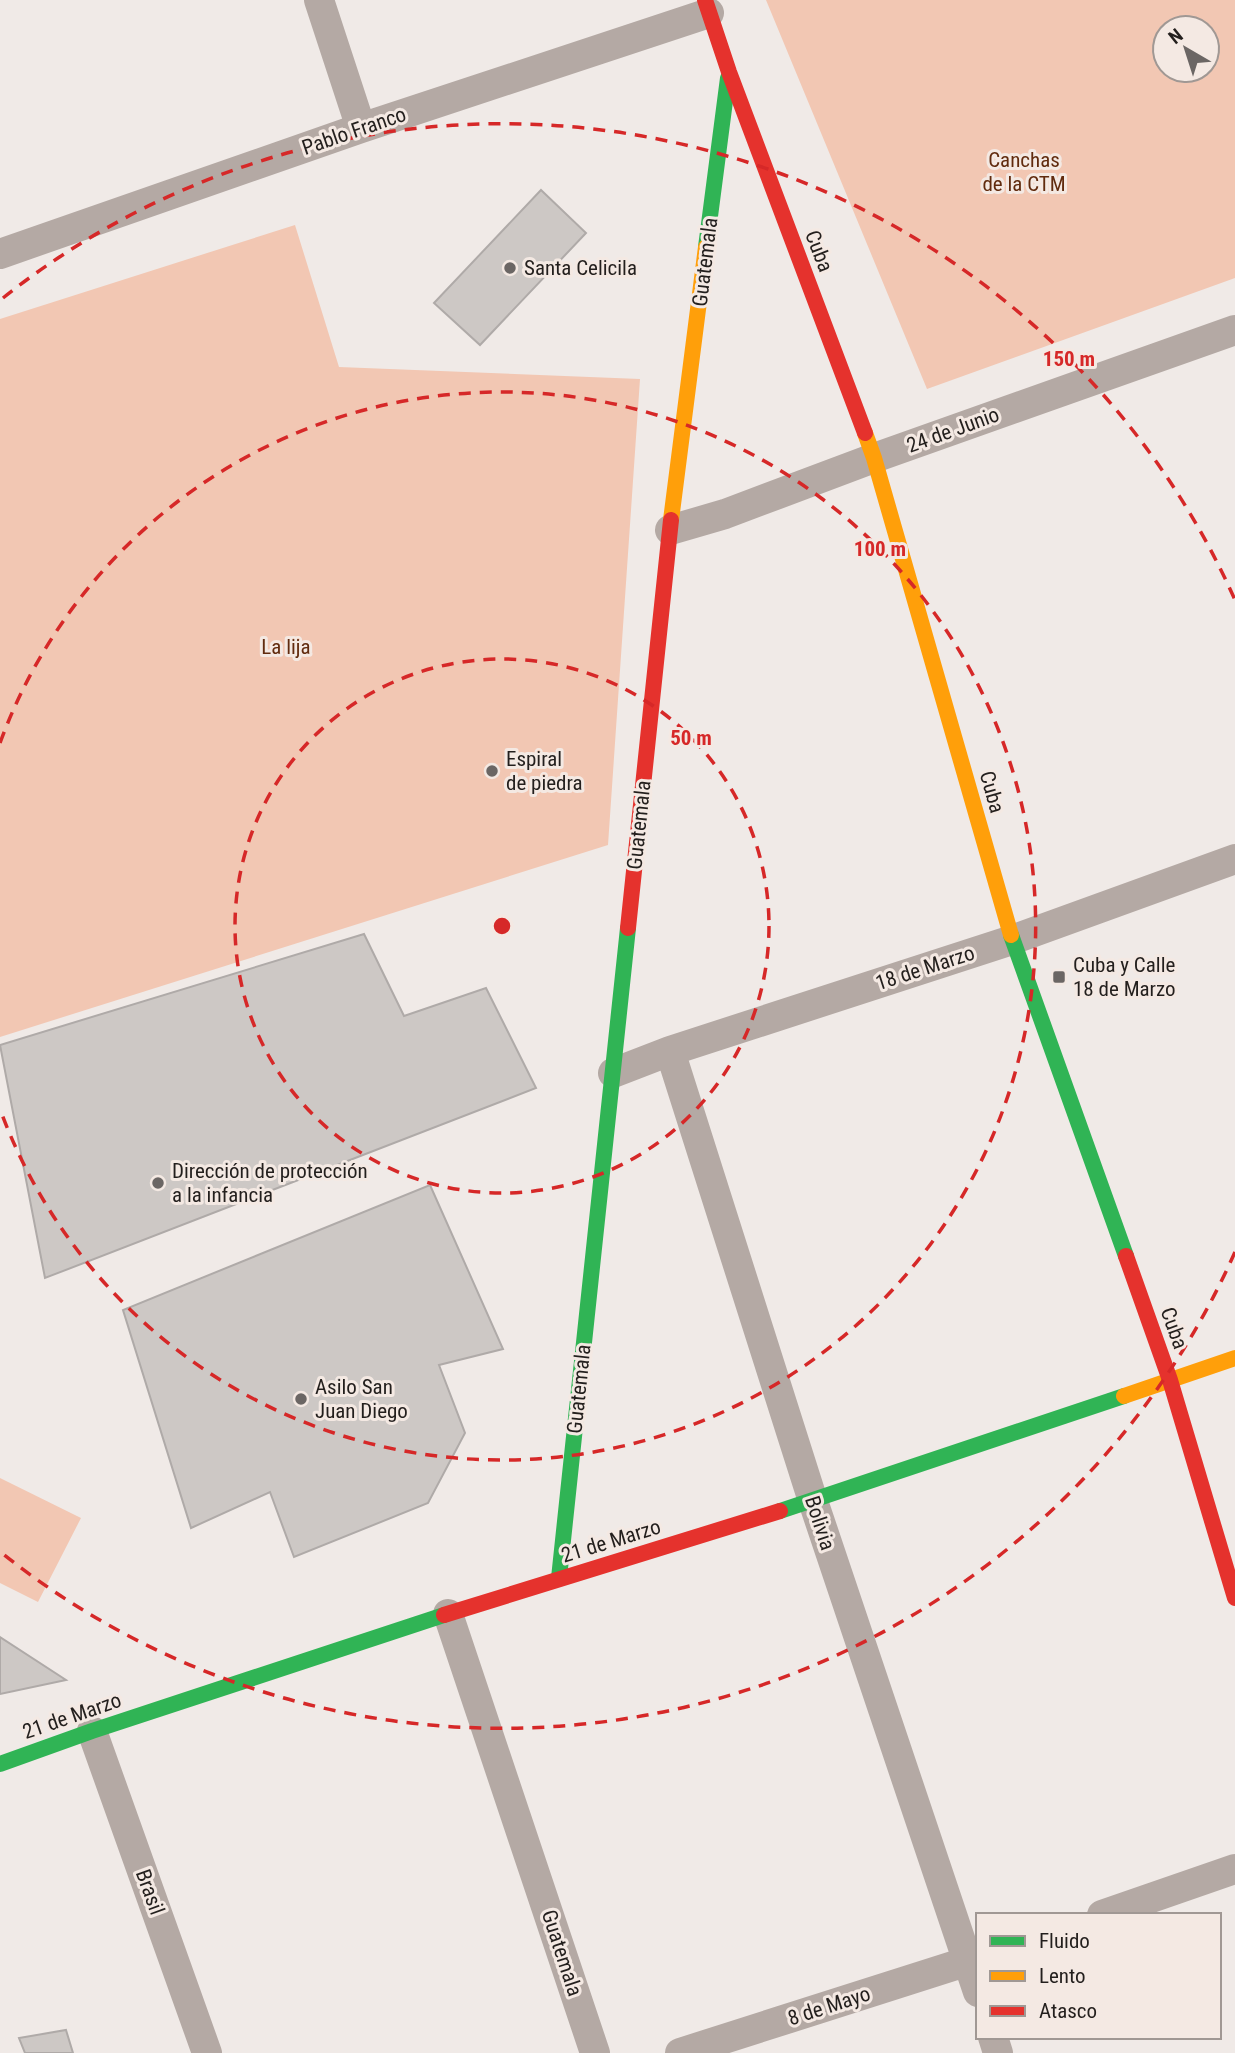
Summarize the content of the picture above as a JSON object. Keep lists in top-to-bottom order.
{
  "streets": {
    "street": [
      "Pablo Franco",
      "Cuba",
      "Guatemala",
      "24 de Junio",
      "18 de Marzo",
      "Bolivia",
      "21 de Marzo",
      "Brasil",
      "8 de Mayo"
    ]
  },
  "crossings": [
    ["Pablo Franco", "Cuba"],
    ["Cuba", "Guatemala"],
    ["Cuba", "24 de Junio"],
    ["Cuba", "18 de Marzo"],
    ["Cuba", "21 de Marzo"],
    ["Guatemala", "24 de Junio"],
    ["Guatemala", "18 de Marzo"],
    ["Guatemala", "21 de Marzo"],
    ["18 de Marzo", "Bolivia"],
    ["Bolivia", "21 de Marzo"],
    ["Bolivia", "8 de Mayo"],
    ["21 de Marzo", "Brasil"]
  ],
  "parks": ["Canchas de la CTM", "La lija"],
  "places": {
    "other": [
      "Santa Celicila",
      "Espiral de piedra",
      "Dirección de protección a la infancia",
      "Asilo San Juan Diego"
    ],
    "transit": ["Cuba y Calle 18 de Marzo"]
  },
  "legend": ["Fluido", "Lento", "Atasco"],
  "north": "top left",
  "rings": ["150 m", "100 m", "50 m"]
}
